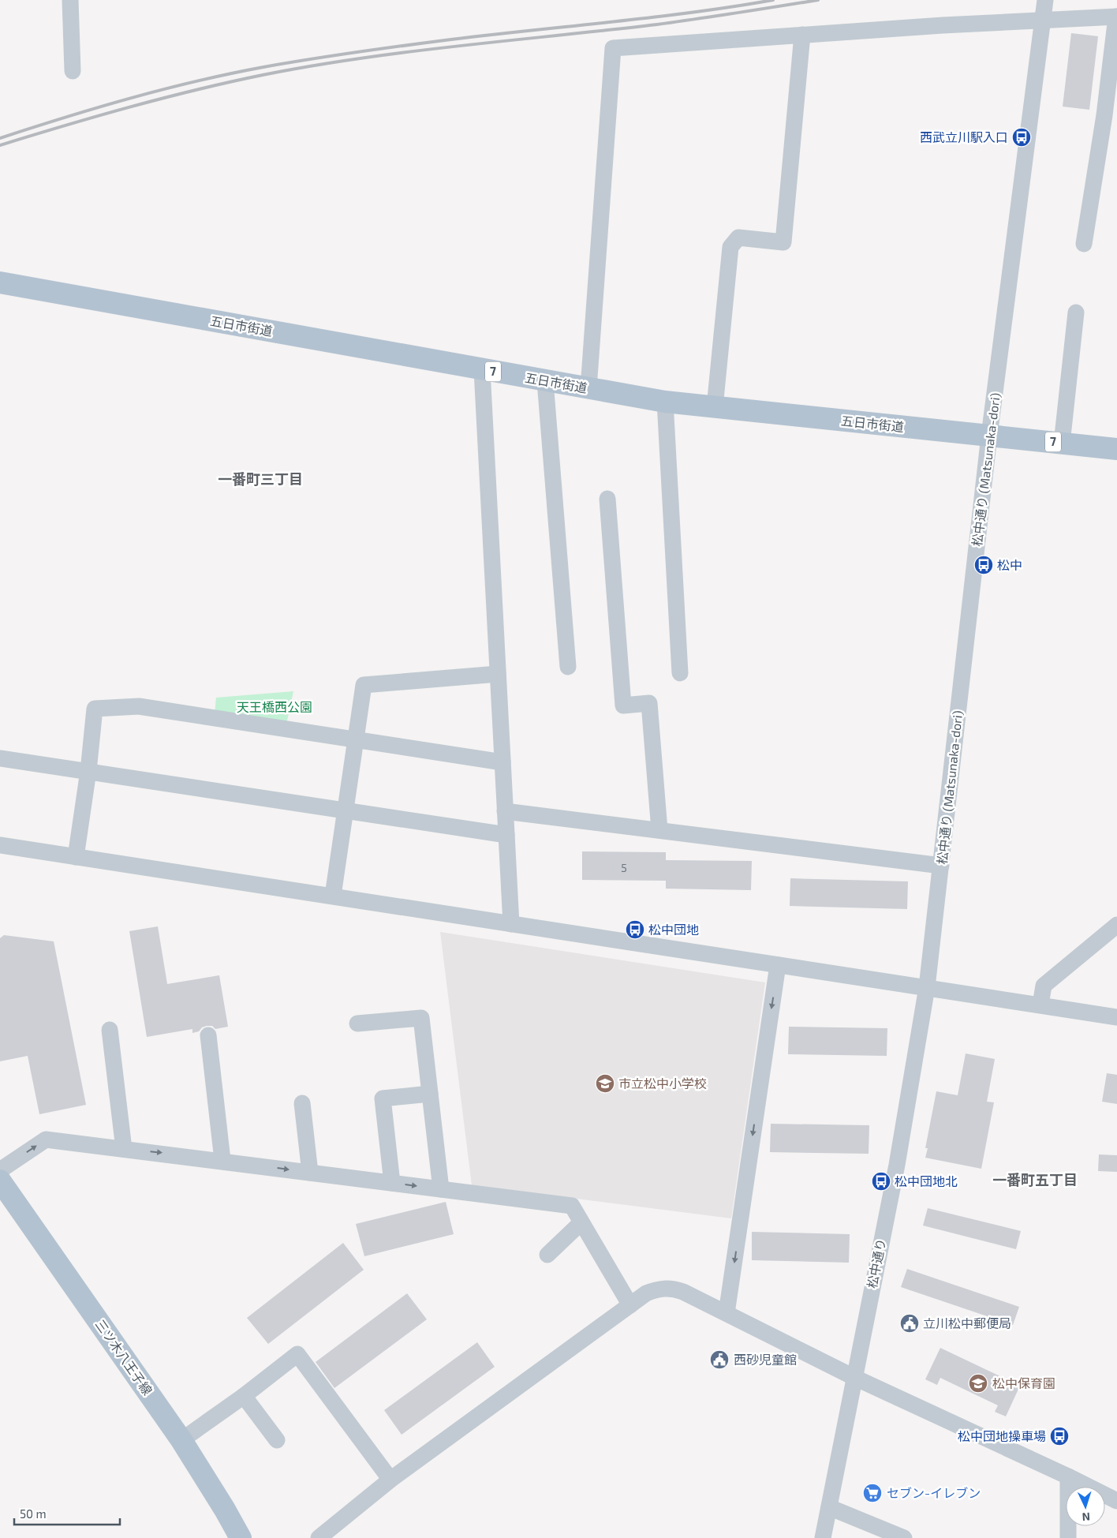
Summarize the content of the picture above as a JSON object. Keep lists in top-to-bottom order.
{
  "streets": {
    "main road": ["五日市街道", "7", "三ツ木八王子線"],
    "street": ["松中通り (Matsunaka-dori)", "松中通り"]
  },
  "crossings": [
    ["五日市街道", "松中通り (Matsunaka-dori)"],
    ["松中通り (Matsunaka-dori)", "松中通り"]
  ],
  "districts": ["一番町三丁目", "一番町五丁目"],
  "parks": ["天王橋西公園"],
  "places": {
    "bus stop": [
      "西武立川駅入口",
      "松中",
      "松中団地",
      "松中団地北",
      "松中団地操車場"
    ],
    "school or university": ["市立松中小学校", "松中保育園"],
    "public building": ["立川松中郵便局", "西砂児童館"],
    "supermarket": ["セブン-イレブン"]
  },
  "house_numbers": ["5"],
  "scale_bar": "50 m",
  "north": "bottom"
}
